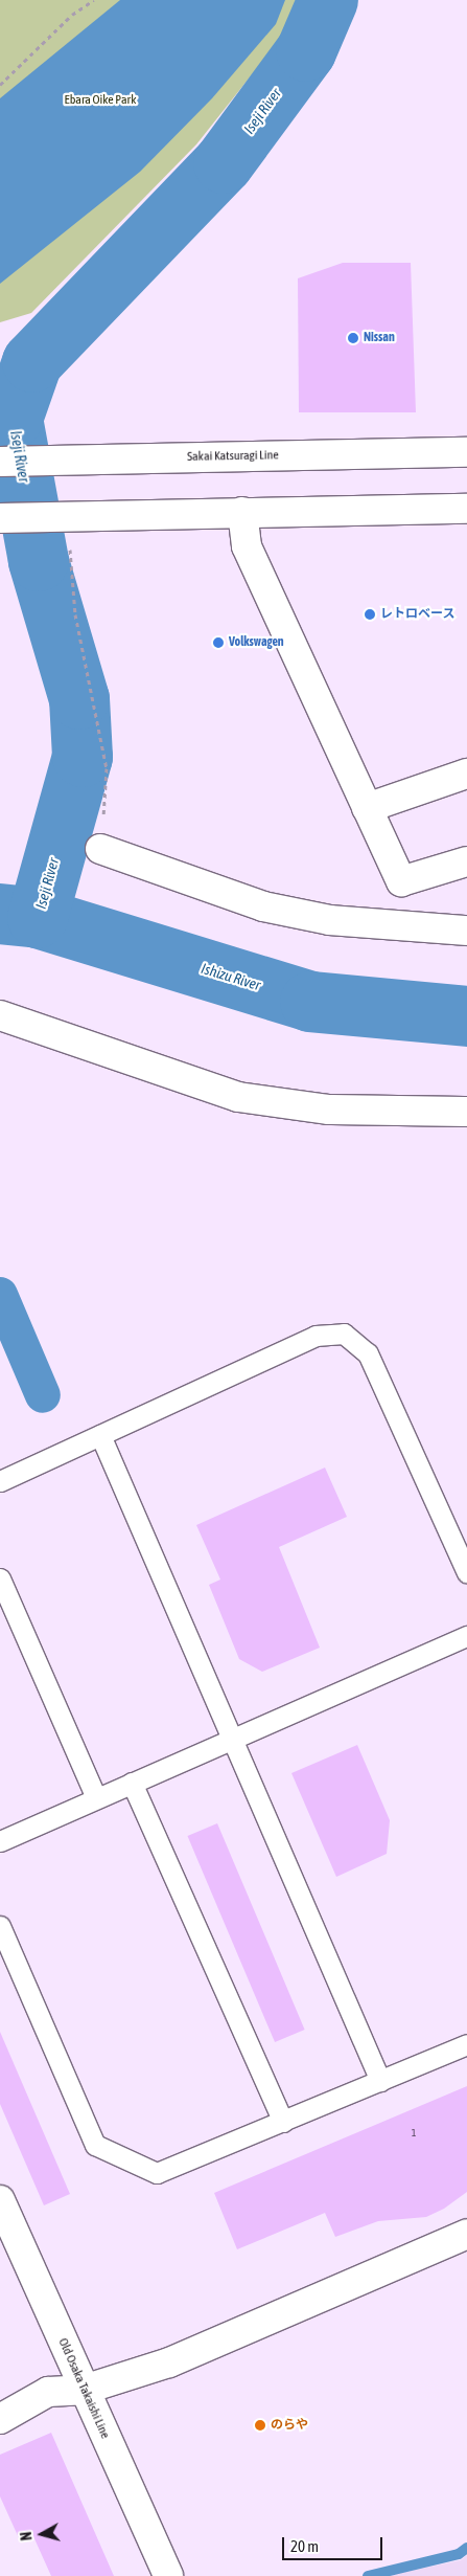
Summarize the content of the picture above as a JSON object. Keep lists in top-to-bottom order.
{
  "streets": {
    "street": ["Sakai Katsuragi Line", "Old Osaka Takaishi Line"]
  },
  "water": ["Iseji River", "Ishizu River"],
  "parks": ["Ebara Oike Park"],
  "places": [
    "Nissan",
    "レトロベース",
    "Volkswagen",
    "のらや"
  ],
  "house_numbers": ["1"],
  "scale_bar": "20 m",
  "north": "left"
}
